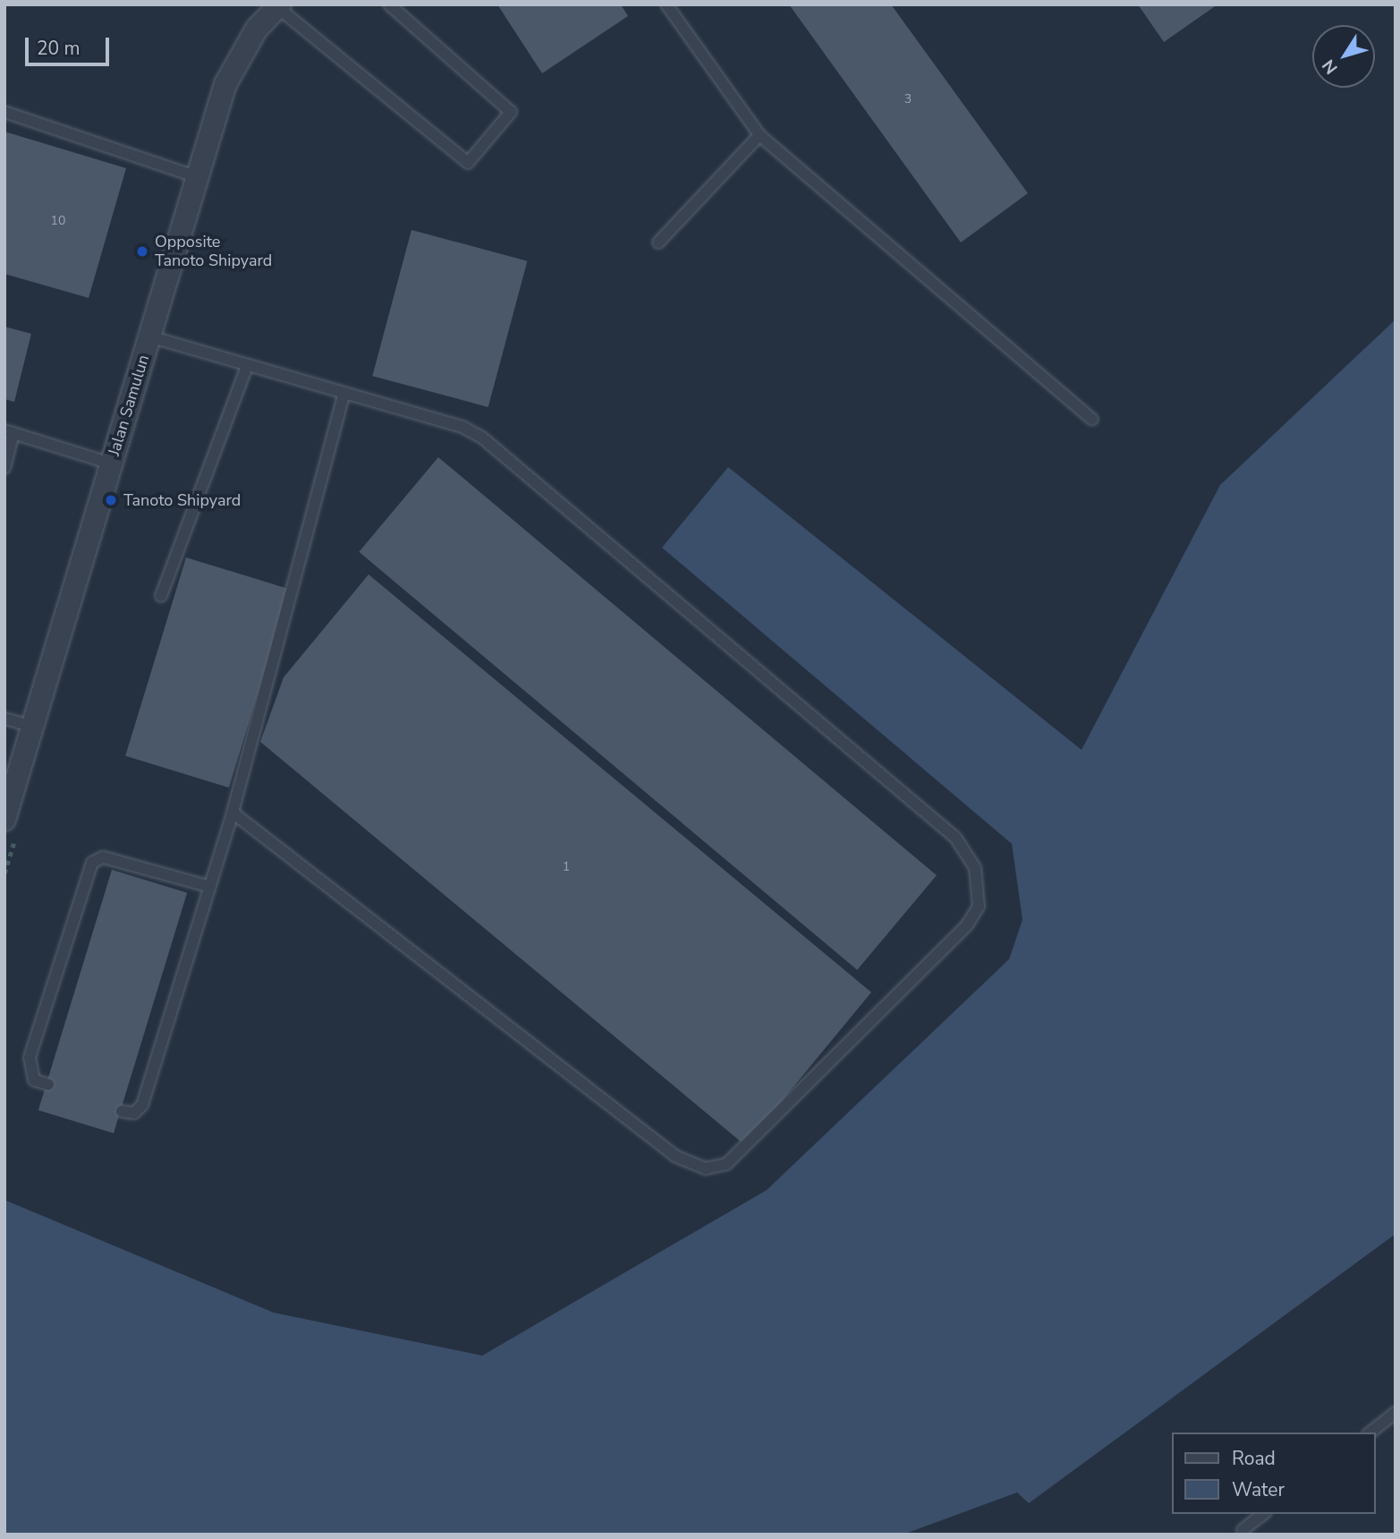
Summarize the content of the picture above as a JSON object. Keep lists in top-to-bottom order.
{
  "streets": {
    "street": ["Jalan Samulun"]
  },
  "places": ["Opposite Tanoto Shipyard", "Tanoto Shipyard"],
  "house_numbers": ["3", "10", "1"],
  "legend": ["Road", "Water"],
  "scale_bar": "20 m",
  "north": "bottom left"
}
